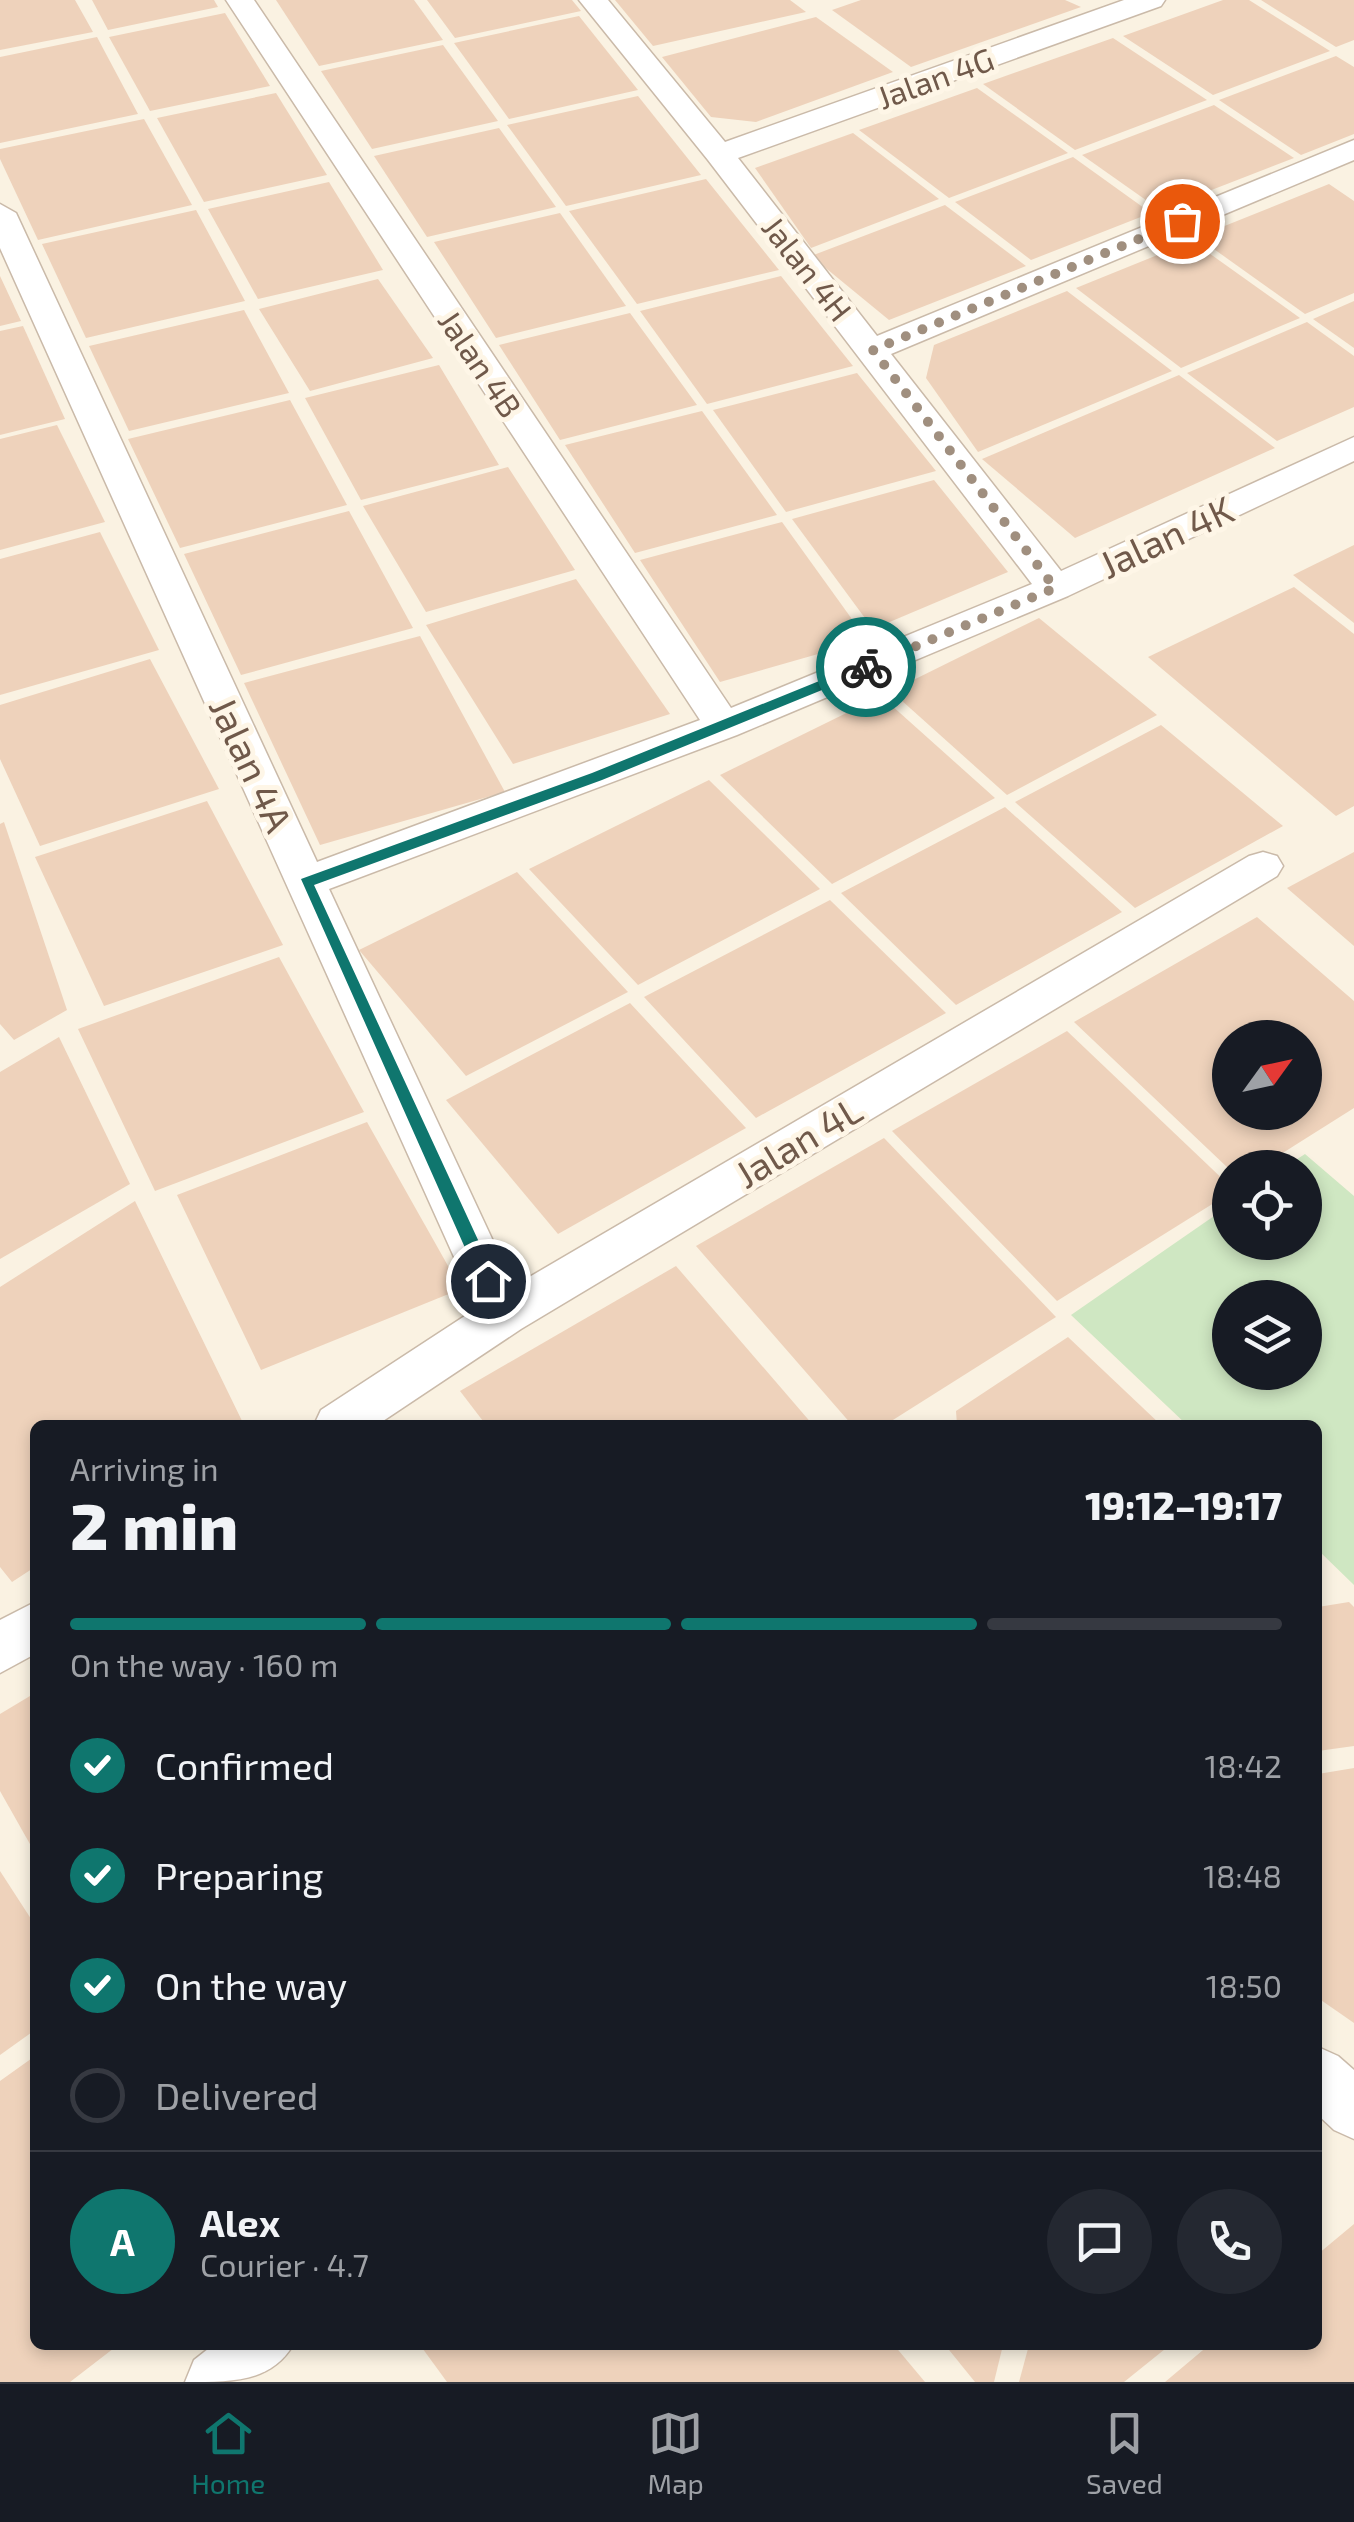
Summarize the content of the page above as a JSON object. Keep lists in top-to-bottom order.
{
  "streets": {
    "street": [
      "Jalan 4G",
      "Jalan 4H",
      "Jalan 4B",
      "Jalan 4K",
      "Jalan 4A",
      "Jalan 4L"
    ]
  },
  "crossings": [
    ["Jalan 4G", "Jalan 4H"],
    ["Jalan 4H", "Jalan 4K"],
    ["Jalan 4B", "Jalan 4K"],
    ["Jalan 4K", "Jalan 4A"],
    ["Jalan 4A", "Jalan 4L"]
  ],
  "north": "top right",
  "page": {
    "heading": ["2 min", "Arriving in", "19:12–19:17"],
    "panel": ["Alex", "Courier · 4.7"],
    "bar": "On the way · 160 m",
    "list": [
      ["Confirmed", "18:42"],
      ["Preparing", "18:48"],
      ["On the way", "18:50"],
      "Delivered"
    ],
    "round": "A",
    "tabs": ["Home", "Map", "Saved"]
  }
}
